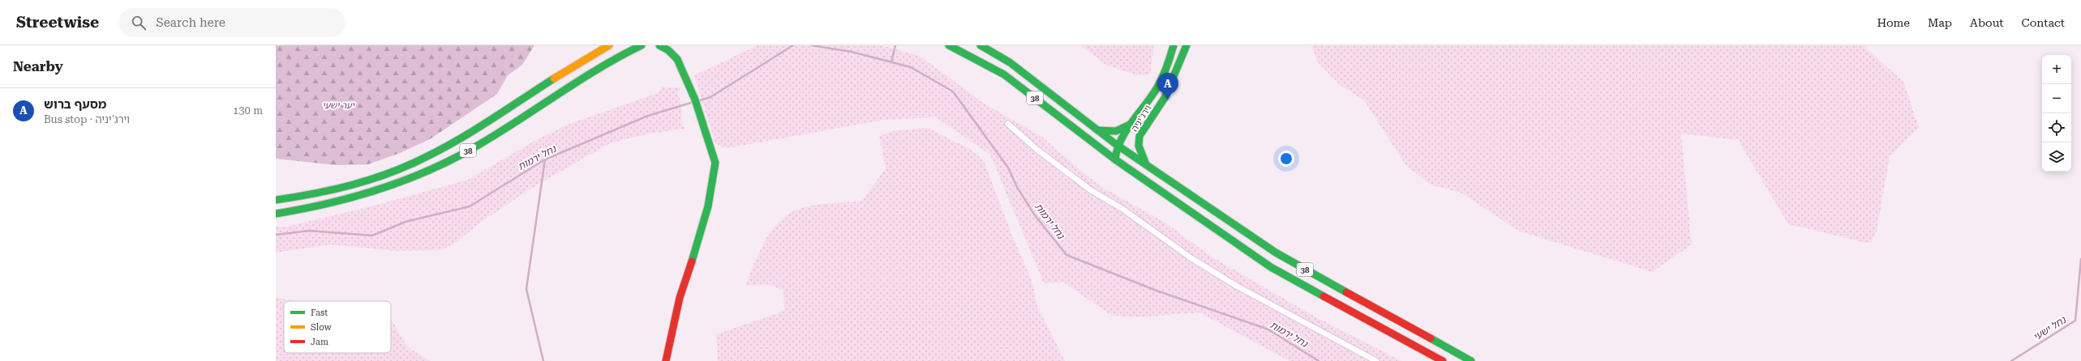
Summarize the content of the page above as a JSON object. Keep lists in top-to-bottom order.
{
  "streets": {
    "main road": ["38", "וירג'יניה"]
  },
  "crossings": [
    ["38", "וירג'יניה"]
  ],
  "water": ["נחל ירמות", "נחל ישעי"],
  "parks": ["יער ישעי"],
  "legend": ["Fast", "Slow", "Jam"],
  "page": {
    "header": "Streetwise",
    "search": "Search here",
    "nav": [
      "Home",
      "Map",
      "About",
      "Contact"
    ],
    "heading": "Nearby",
    "map_buttons": ["+", "−"],
    "pins": "A",
    "list": [
      {
        "mark": "A",
        "name": "מסעף ברוש",
        "note": "Bus stop · וירג'יניה",
        "value": "130 m"
      }
    ]
  }
}
